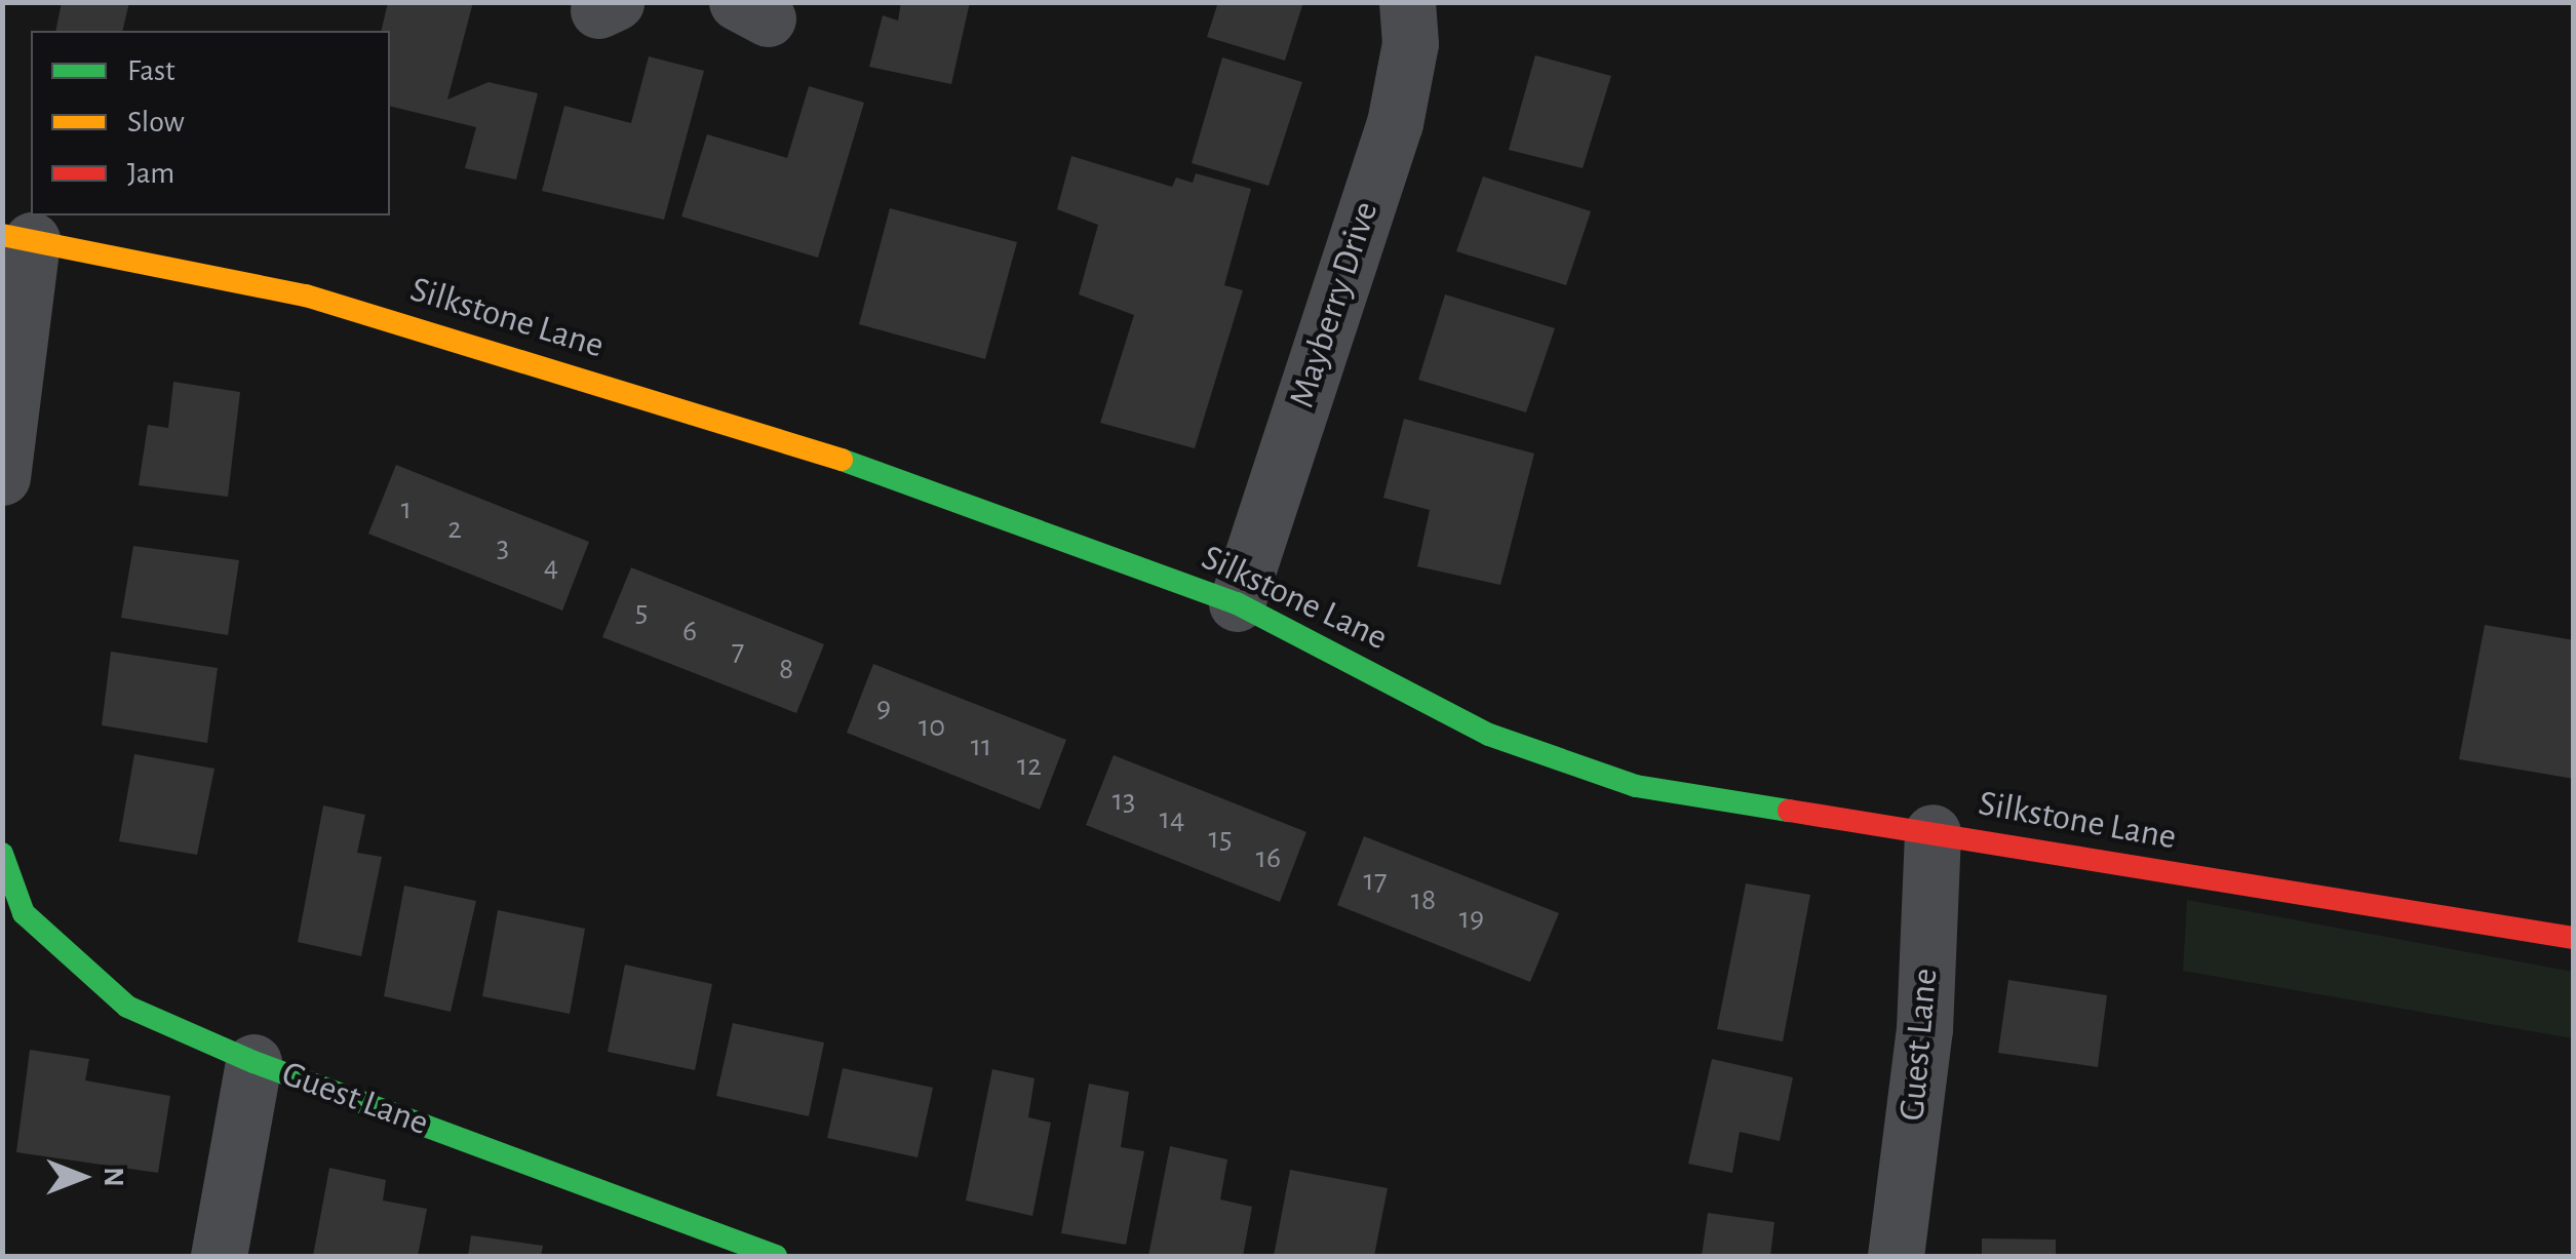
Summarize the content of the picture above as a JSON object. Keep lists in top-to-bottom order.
{
  "streets": {
    "street": ["Mayberry Drive", "Silkstone Lane", "Guest Lane"]
  },
  "crossings": [
    ["Mayberry Drive", "Silkstone Lane"],
    ["Silkstone Lane", "Guest Lane"]
  ],
  "house_numbers": [
    "1",
    "2",
    "3",
    "4",
    "5",
    "6",
    "7",
    "8",
    "9",
    "10",
    "11",
    "12",
    "13",
    "14",
    "15",
    "16",
    "17",
    "18",
    "19"
  ],
  "legend": ["Fast", "Slow", "Jam"],
  "north": "right"
}
